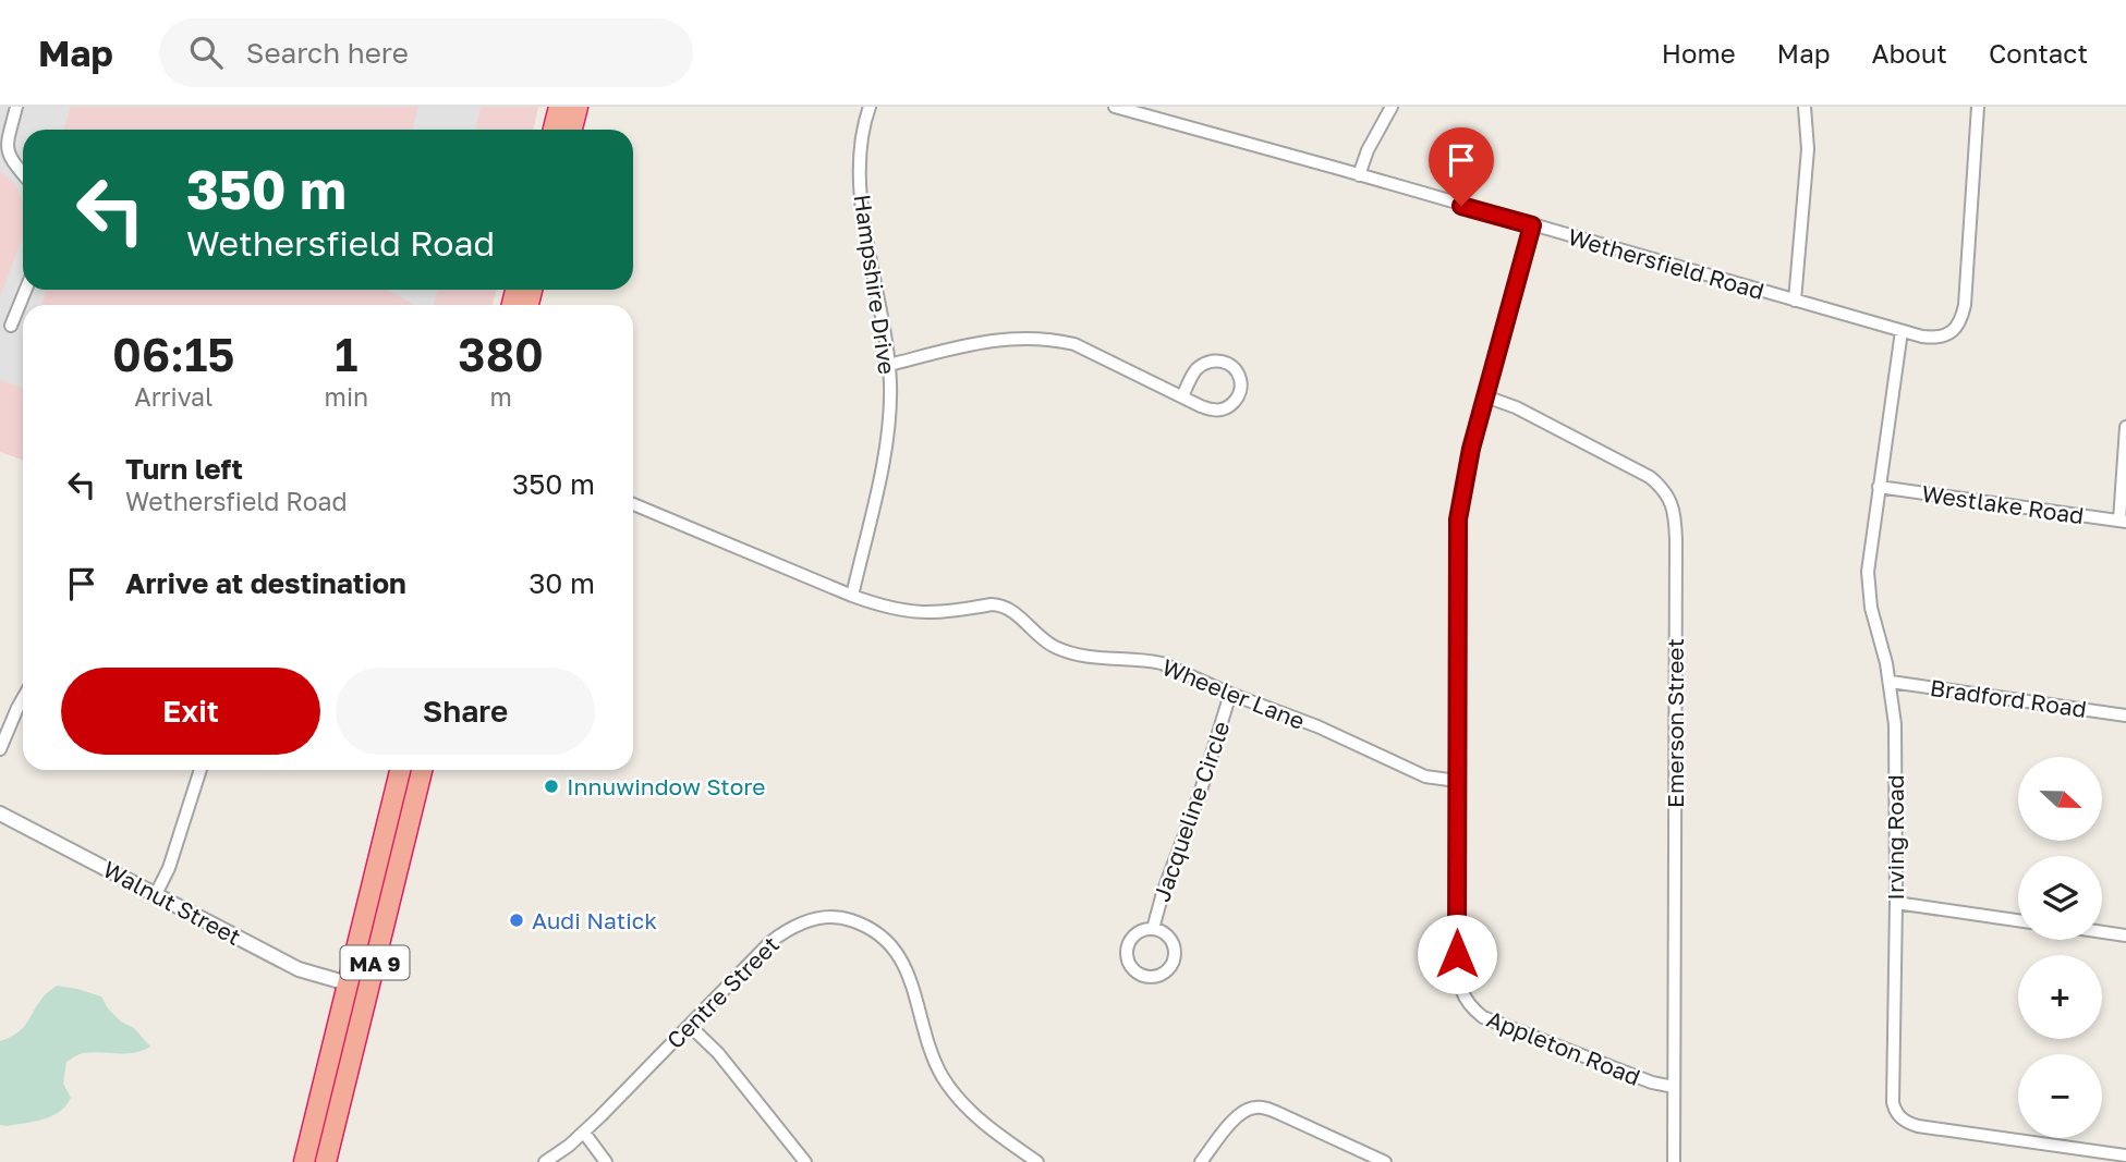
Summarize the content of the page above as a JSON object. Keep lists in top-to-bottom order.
{
  "streets": {
    "highway": ["MA 9"],
    "street": [
      "Wethersfield Road",
      "Hampshire Drive",
      "Westlake Road",
      "Wheeler Lane",
      "Bradford Road",
      "Emerson Street",
      "Jacqueline Circle",
      "Irving Road",
      "Walnut Street",
      "Centre Street",
      "Appleton Road"
    ]
  },
  "crossings": [
    ["Wethersfield Road", "Irving Road"],
    ["Wethersfield Road", "Appleton Road"],
    ["Hampshire Drive", "Wheeler Lane"],
    ["Westlake Road", "Irving Road"],
    ["Wheeler Lane", "Jacqueline Circle"],
    ["Wheeler Lane", "Appleton Road"],
    ["Bradford Road", "Irving Road"],
    ["Emerson Street", "Appleton Road"],
    ["Walnut Street", "MA 9"]
  ],
  "places": ["Innuwindow Store", "Audi Natick"],
  "north": "right",
  "page": {
    "header": "Map",
    "search": "Search here",
    "nav": [
      "Home",
      "Map",
      "About",
      "Contact"
    ],
    "turn": ["350 m", "Wethersfield Road"],
    "eta": [
      "06:15",
      "Arrival",
      "1",
      "min",
      "380",
      "m"
    ],
    "list": [
      {
        "name": "Turn left",
        "note": "Wethersfield Road",
        "value": "350 m"
      },
      {
        "name": "Arrive at destination",
        "value": "30 m"
      }
    ],
    "buttons": ["Exit", "Share"],
    "map_buttons": ["+", "−"]
  }
}
